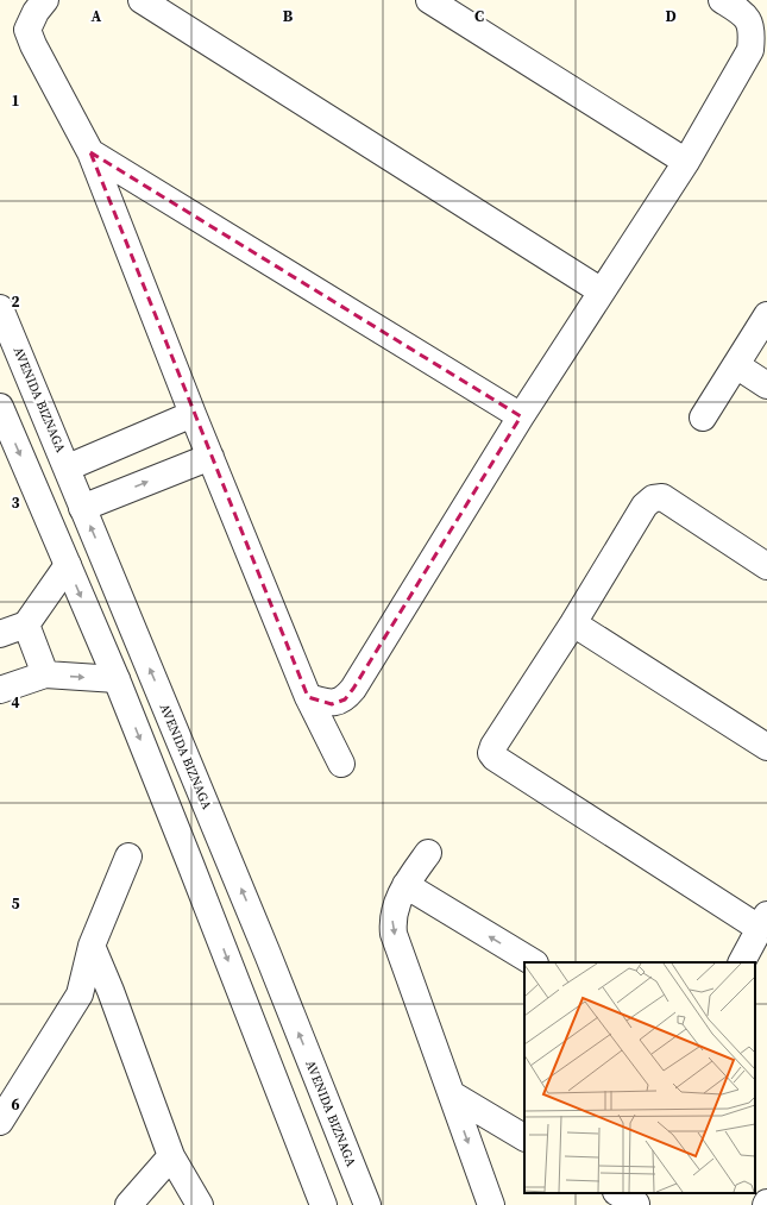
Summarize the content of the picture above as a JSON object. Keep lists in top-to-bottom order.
{
  "streets": {
    "street": ["AVENIDA BIZNAGA"]
  },
  "grid": {
    "columns": [
      "A",
      "B",
      "C",
      "D"
    ],
    "rows": [
      "1",
      "2",
      "3",
      "4",
      "5",
      "6"
    ]
  }
}
